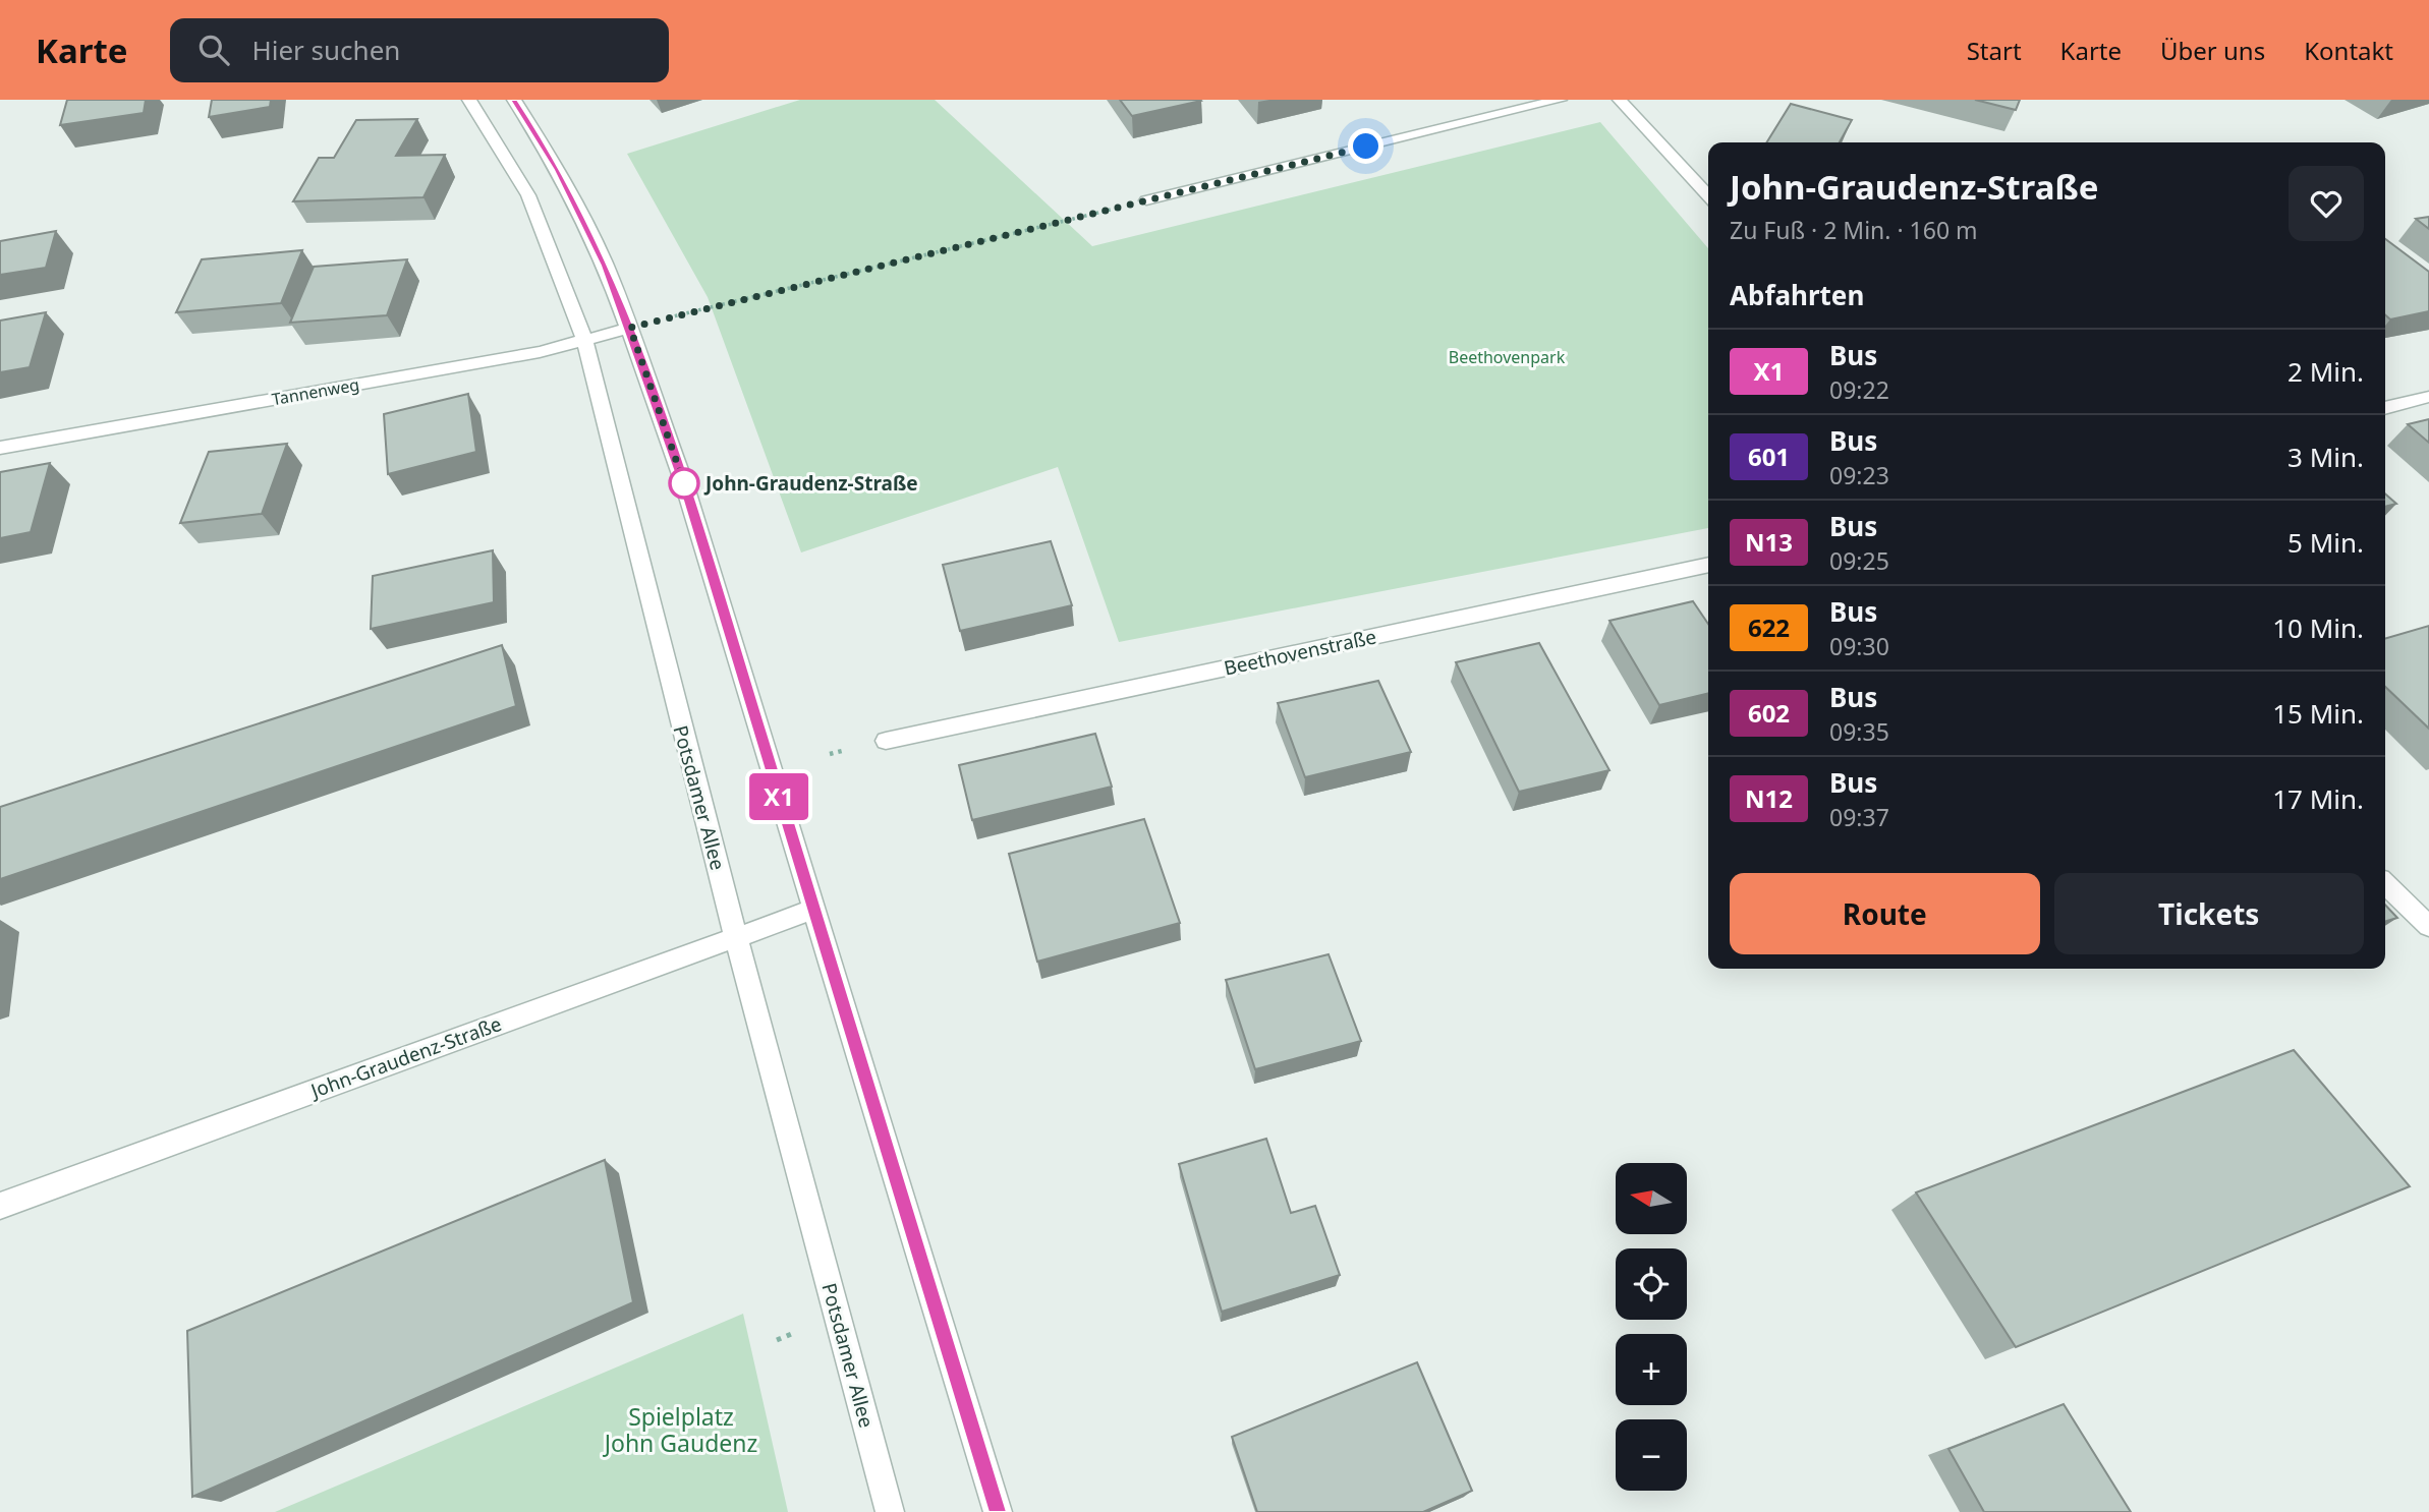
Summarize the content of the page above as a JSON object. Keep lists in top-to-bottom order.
{
  "streets": {
    "street": [
      "Tannenweg",
      "Beethovenstraße",
      "Potsdamer Allee",
      "John-Graudenz-Straße"
    ]
  },
  "crossings": [
    ["Tannenweg", "Potsdamer Allee"],
    ["Potsdamer Allee", "John-Graudenz-Straße"]
  ],
  "parks": ["Beethovenpark", "Spielplatz John Gaudenz"],
  "places": ["John-Graudenz-Straße"],
  "lines": ["bus line X1"],
  "north": "left",
  "page": {
    "header": "Karte",
    "search": "Hier suchen",
    "nav": [
      "Start",
      "Karte",
      "Über uns",
      "Kontakt"
    ],
    "on_map": "X1",
    "heading": [
      ["John-Graudenz-Straße", "Zu Fuß · 2 Min. · 160 m"],
      "Abfahrten"
    ],
    "list": [
      {
        "mark": "X1",
        "name": "Bus",
        "note": "09:22",
        "value": "2 Min."
      },
      {
        "mark": "601",
        "name": "Bus",
        "note": "09:23",
        "value": "3 Min."
      },
      {
        "mark": "N13",
        "name": "Bus",
        "note": "09:25",
        "value": "5 Min."
      },
      {
        "mark": "622",
        "name": "Bus",
        "note": "09:30",
        "value": "10 Min."
      },
      {
        "mark": "602",
        "name": "Bus",
        "note": "09:35",
        "value": "15 Min."
      },
      {
        "mark": "N12",
        "name": "Bus",
        "note": "09:37",
        "value": "17 Min."
      }
    ],
    "buttons": ["Route", "Tickets"],
    "map_buttons": ["+", "−"]
  }
}
